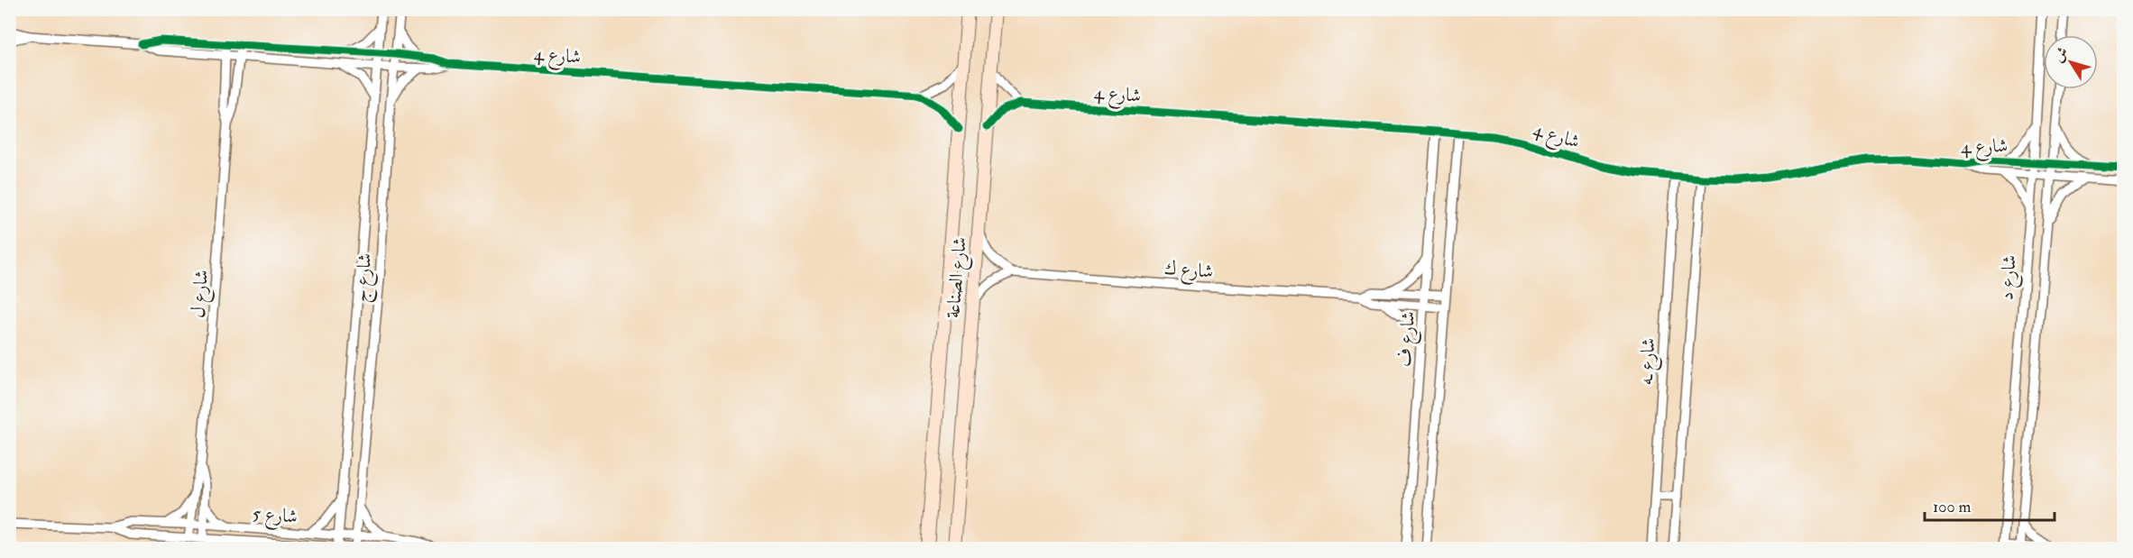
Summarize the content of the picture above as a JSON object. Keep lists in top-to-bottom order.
{
  "streets": {
    "street": [
      "شارع 4",
      "شارع ك",
      "شارع ج",
      "شارع الصناعة",
      "شارع د",
      "شارع ل",
      "شارع ف",
      "شارع ـه",
      "شارع 5"
    ]
  },
  "crossings": [
    ["شارع 4", "شارع ج"],
    ["شارع 4", "شارع الصناعة"],
    ["شارع 4", "شارع د"],
    ["شارع 4", "شارع ل"],
    ["شارع 4", "شارع ف"],
    ["شارع 4", "شارع ـه"],
    ["شارع ك", "شارع ف"],
    ["شارع ج", "شارع 5"],
    ["شارع ل", "شارع 5"]
  ],
  "scale_bar": "100 m",
  "north": "top left"
}
